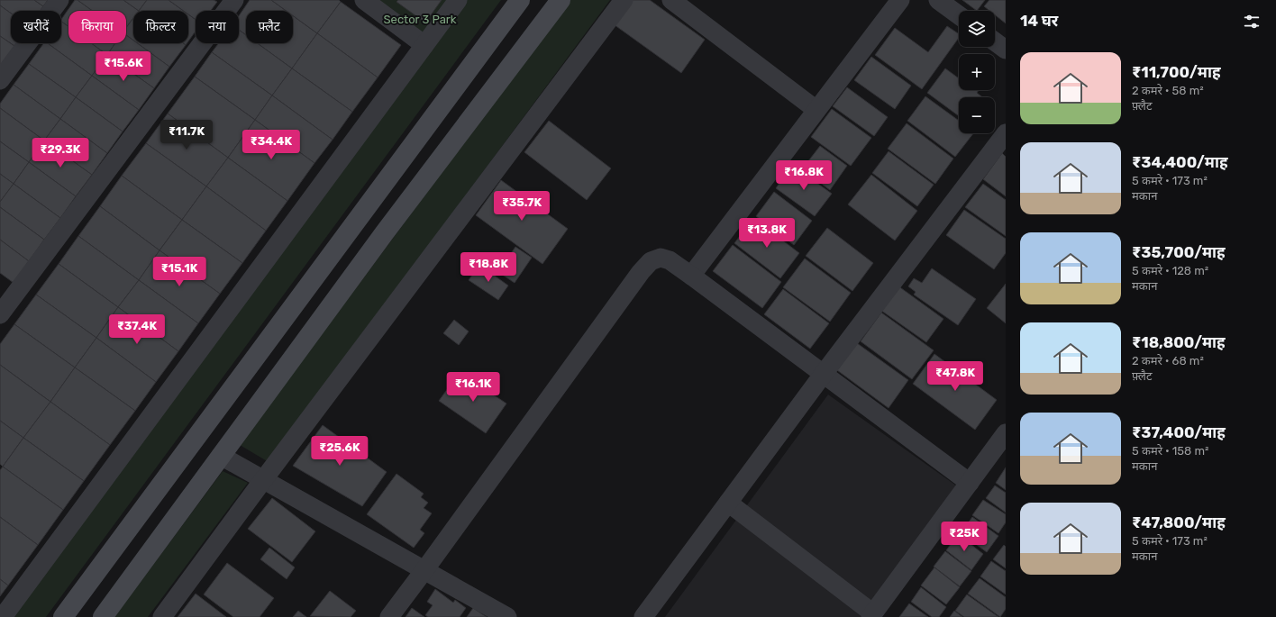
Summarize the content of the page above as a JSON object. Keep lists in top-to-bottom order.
{
  "parks": ["Sector 3 Park"],
  "page": {
    "heading": "14 घर",
    "map_buttons": ["+", "−"],
    "chip": [
      "खरीदें",
      "किराया",
      "फ़िल्टर",
      "नया",
      "फ़्लैट"
    ],
    "list": [
      {
        "name": "₹11,700/माह",
        "note": "2 कमरे · 58 m² · फ़्लैट"
      },
      {
        "name": "₹34,400/माह",
        "note": "5 कमरे · 173 m² · मकान"
      },
      {
        "name": "₹35,700/माह",
        "note": "5 कमरे · 128 m² · मकान"
      },
      {
        "name": "₹18,800/माह",
        "note": "2 कमरे · 68 m² · फ़्लैट"
      },
      {
        "name": "₹37,400/माह",
        "note": "5 कमरे · 158 m² · मकान"
      },
      {
        "name": "₹47,800/माह",
        "note": "5 कमरे · 173 m² · मकान"
      }
    ],
    "price": [
      "₹15.6K",
      "₹11.7K",
      "₹34.4K",
      "₹29.3K",
      "₹16.8K",
      "₹35.7K",
      "₹13.8K",
      "₹18.8K",
      "₹15.1K",
      "₹37.4K",
      "₹47.8K",
      "₹16.1K",
      "₹25.6K",
      "₹25K"
    ]
  }
}
